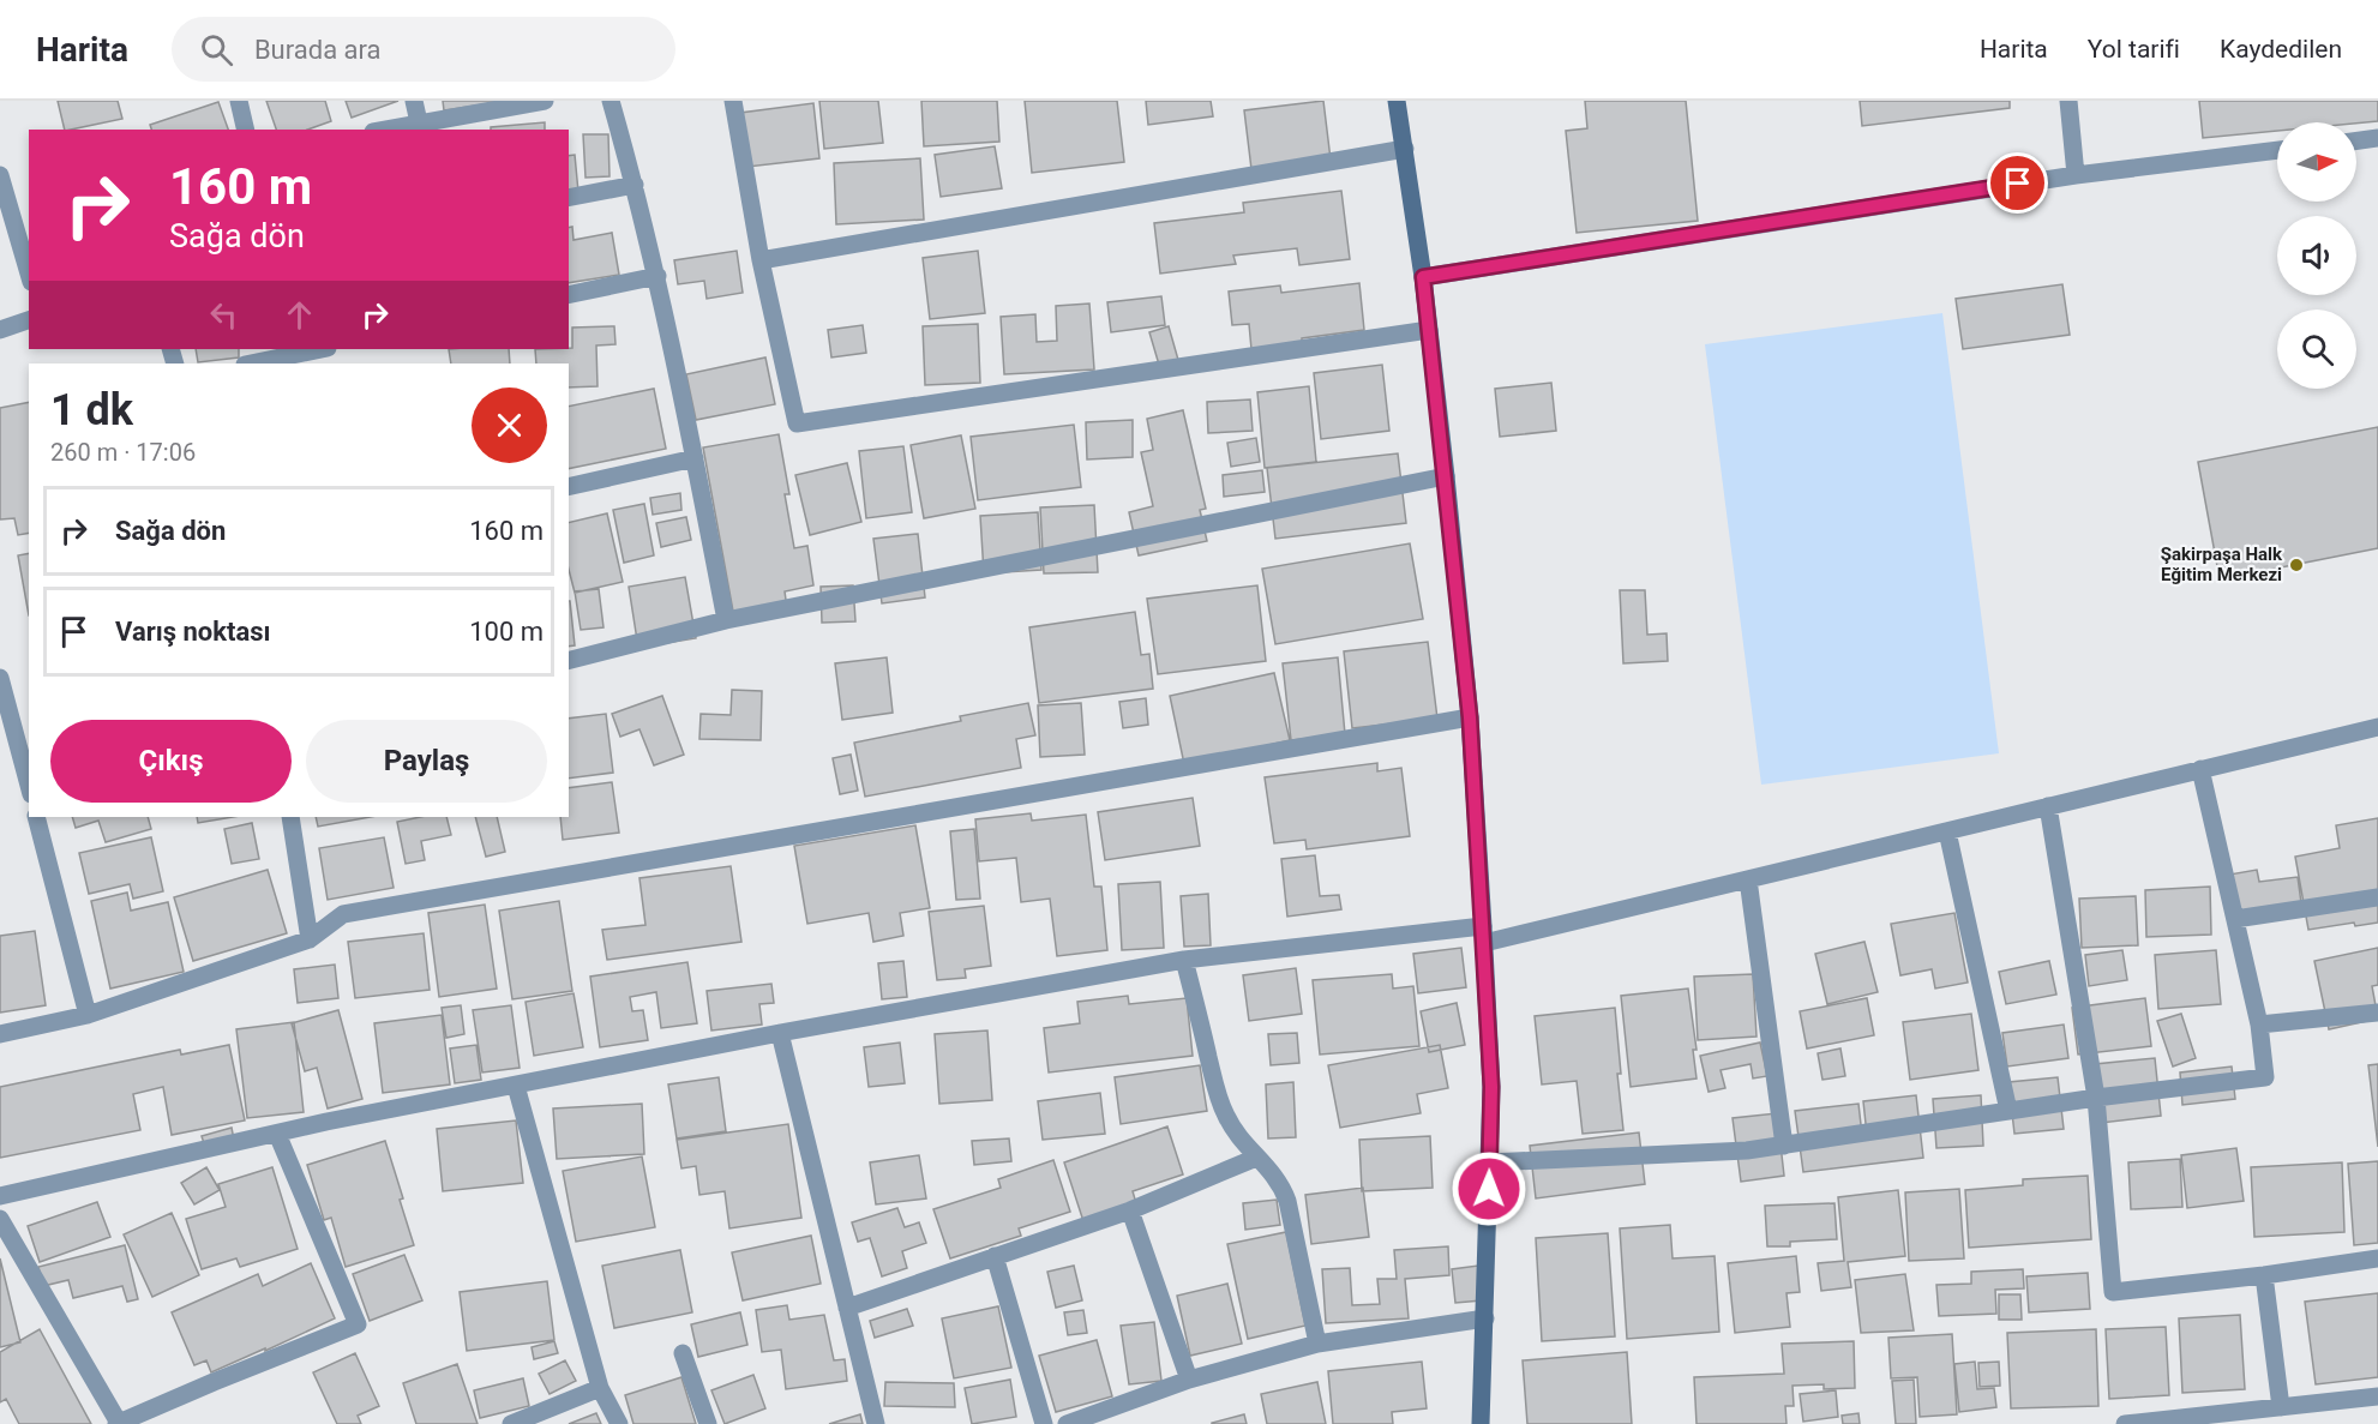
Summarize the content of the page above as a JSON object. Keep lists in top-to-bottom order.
{
  "places": ["Şakirpaşa Halk Eğitim Merkezi"],
  "north": "right",
  "page": {
    "header": "Harita",
    "search": "Burada ara",
    "nav": ["Harita", "Yol tarifi", "Kaydedilen"],
    "turn": ["160 m", "Sağa dön"],
    "heading": ["1 dk", "260 m · 17:06"],
    "list": [
      {
        "name": "Sağa dön",
        "value": "160 m"
      },
      {
        "name": "Varış noktası",
        "value": "100 m"
      }
    ],
    "buttons": ["Çıkış", "Paylaş"]
  }
}
